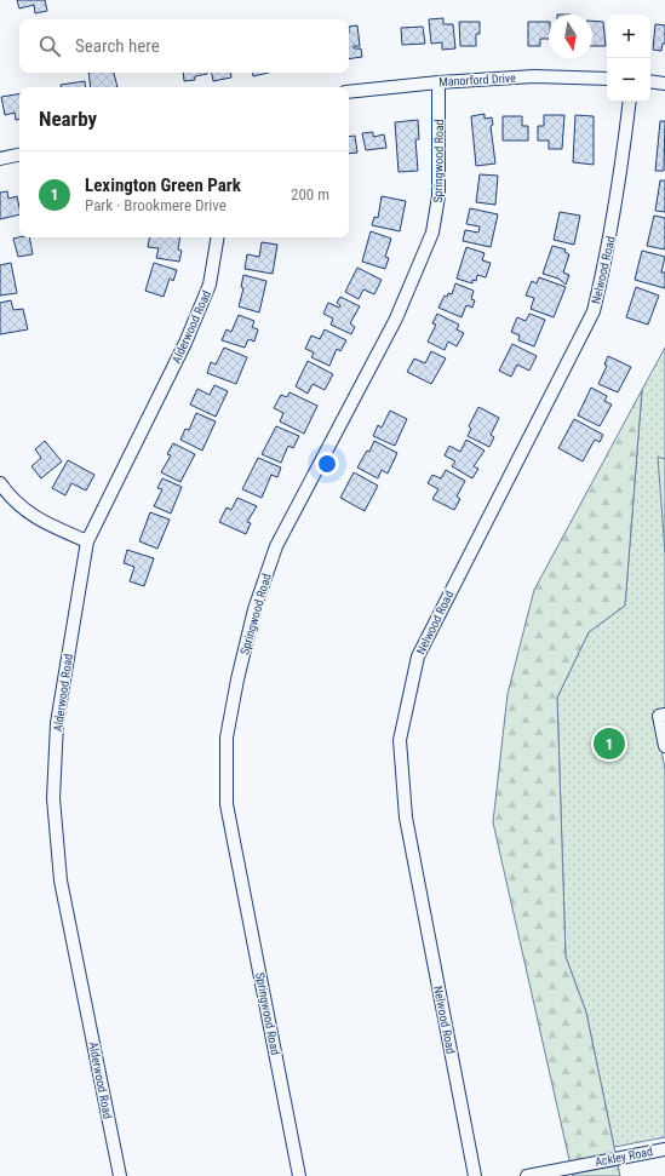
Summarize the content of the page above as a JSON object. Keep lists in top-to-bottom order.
{
  "streets": {
    "street": [
      "Manorford Drive",
      "Springwood Road",
      "Nelwood Road",
      "Alderwood Road",
      "Ackley Road"
    ]
  },
  "crossings": [
    ["Manorford Drive", "Springwood Road"]
  ],
  "north": "bottom",
  "page": {
    "map_buttons": ["+", "−"],
    "search": "Search here",
    "heading": "Nearby",
    "list": [
      {
        "mark": "1",
        "name": "Lexington Green Park",
        "note": "Park · Brookmere Drive",
        "value": "200 m"
      }
    ],
    "pins": "1"
  }
}
